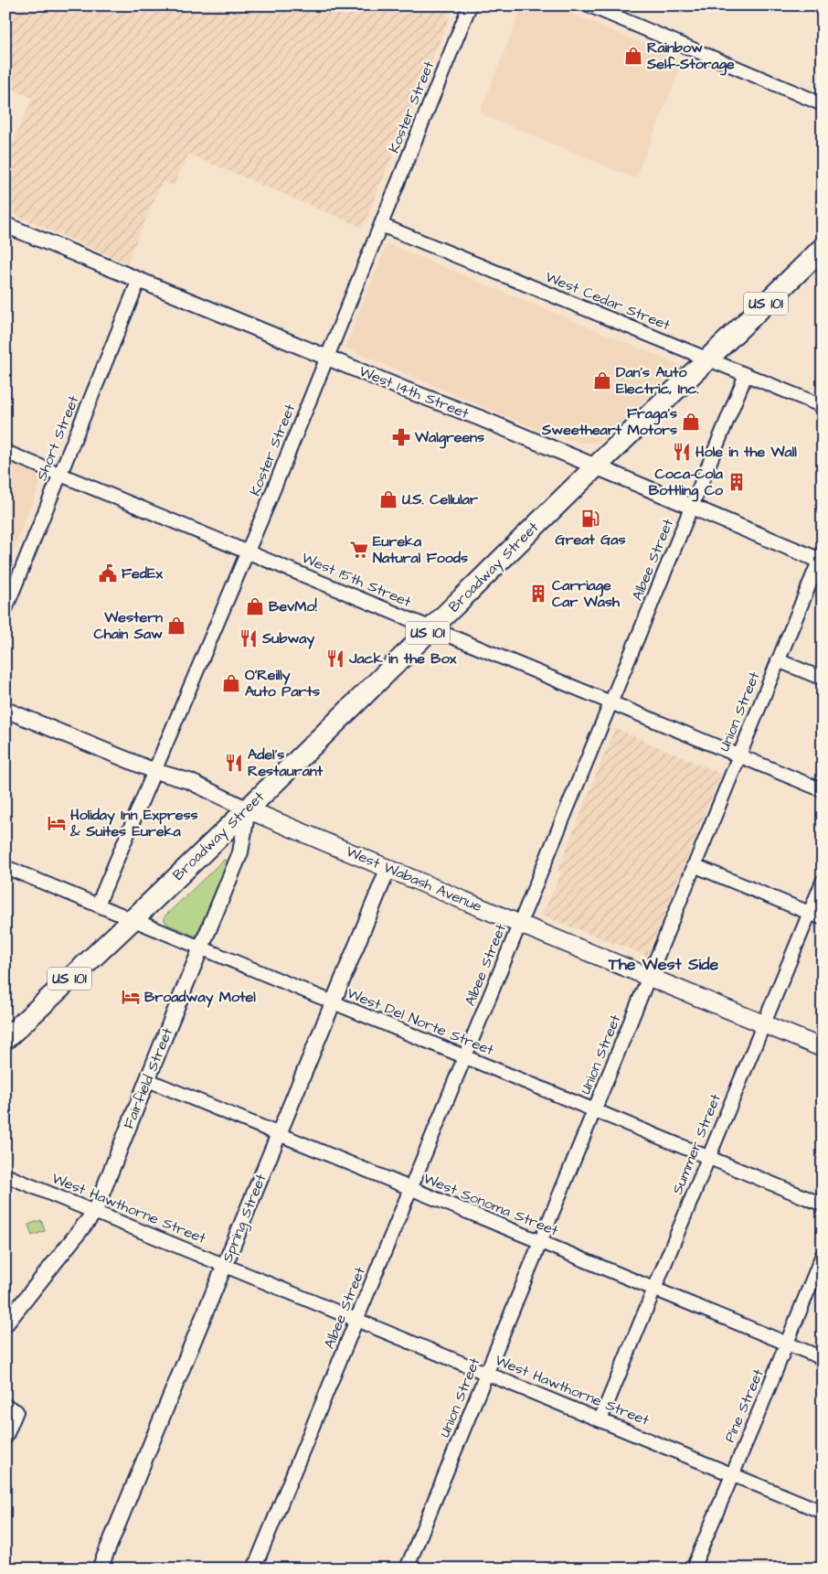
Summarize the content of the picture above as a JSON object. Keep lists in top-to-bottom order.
{
  "streets": {
    "highway": ["US 101", "Broadway Street"],
    "main road": ["West Wabash Avenue"],
    "street": [
      "Koster Street",
      "West Cedar Street",
      "West 14th Street",
      "Short Street",
      "Albee Street",
      "West 15th Street",
      "Union Street",
      "West Del Norte Street",
      "Fairfield Street",
      "Summer Street",
      "West Sonoma Street",
      "West Hawthorne Street",
      "Spring Street",
      "Pine Street"
    ]
  },
  "crossings": [
    ["Koster Street", "West Cedar Street"],
    ["Koster Street", "West 14th Street"],
    ["Koster Street", "West 15th Street"],
    ["Koster Street", "West Wabash Avenue"],
    ["Koster Street", "West Del Norte Street"],
    ["West Cedar Street", "Albee Street"],
    ["West Cedar Street", "Broadway Street"],
    ["West 14th Street", "Short Street"],
    ["West 14th Street", "Albee Street"],
    ["West 14th Street", "Broadway Street"],
    ["West 14th Street", "Union Street"],
    ["Short Street", "West 15th Street"],
    ["Albee Street", "West 15th Street"],
    ["Albee Street", "West Wabash Avenue"],
    ["Albee Street", "West Del Norte Street"],
    ["Albee Street", "West Sonoma Street"],
    ["Albee Street", "West Hawthorne Street"],
    ["Broadway Street", "West 15th Street"],
    ["Broadway Street", "West Wabash Avenue"],
    ["Broadway Street", "West Del Norte Street"],
    ["Broadway Street", "Fairfield Street"],
    ["West 15th Street", "Union Street"],
    ["Union Street", "West Wabash Avenue"],
    ["Union Street", "West Del Norte Street"],
    ["Union Street", "West Sonoma Street"],
    ["Union Street", "West Hawthorne Street"],
    ["West Wabash Avenue", "Fairfield Street"],
    ["West Wabash Avenue", "Summer Street"],
    ["West Wabash Avenue", "Spring Street"],
    ["West Del Norte Street", "Fairfield Street"],
    ["West Del Norte Street", "Summer Street"],
    ["West Del Norte Street", "Spring Street"],
    ["Fairfield Street", "West Sonoma Street"],
    ["Fairfield Street", "West Hawthorne Street"],
    ["Summer Street", "West Sonoma Street"],
    ["Summer Street", "West Hawthorne Street"],
    ["West Sonoma Street", "Spring Street"],
    ["West Sonoma Street", "Pine Street"],
    ["West Hawthorne Street", "Spring Street"],
    ["West Hawthorne Street", "Pine Street"]
  ],
  "districts": ["The West Side"],
  "places": {
    "shop": [
      "Rainbow Self-Storage",
      "Dan's Auto Electric, Inc.",
      "Fraga's Sweetheart Motors",
      "U.S. Cellular",
      "BevMo!",
      "Western Chain Saw",
      "O'Reilly Auto Parts"
    ],
    "pharmacy": ["Walgreens"],
    "restaurant": [
      "Hole in the Wall",
      "Subway",
      "Jack in the Box",
      "Adel's Restaurant"
    ],
    "building": ["Coca-Cola Bottling Co", "Carriage Car Wash"],
    "fuel station": ["Great Gas"],
    "supermarket": ["Eureka Natural Foods"],
    "public building": ["FedEx"],
    "hotel": ["Holiday Inn Express & Suites Eureka", "Broadway Motel"]
  }
}
